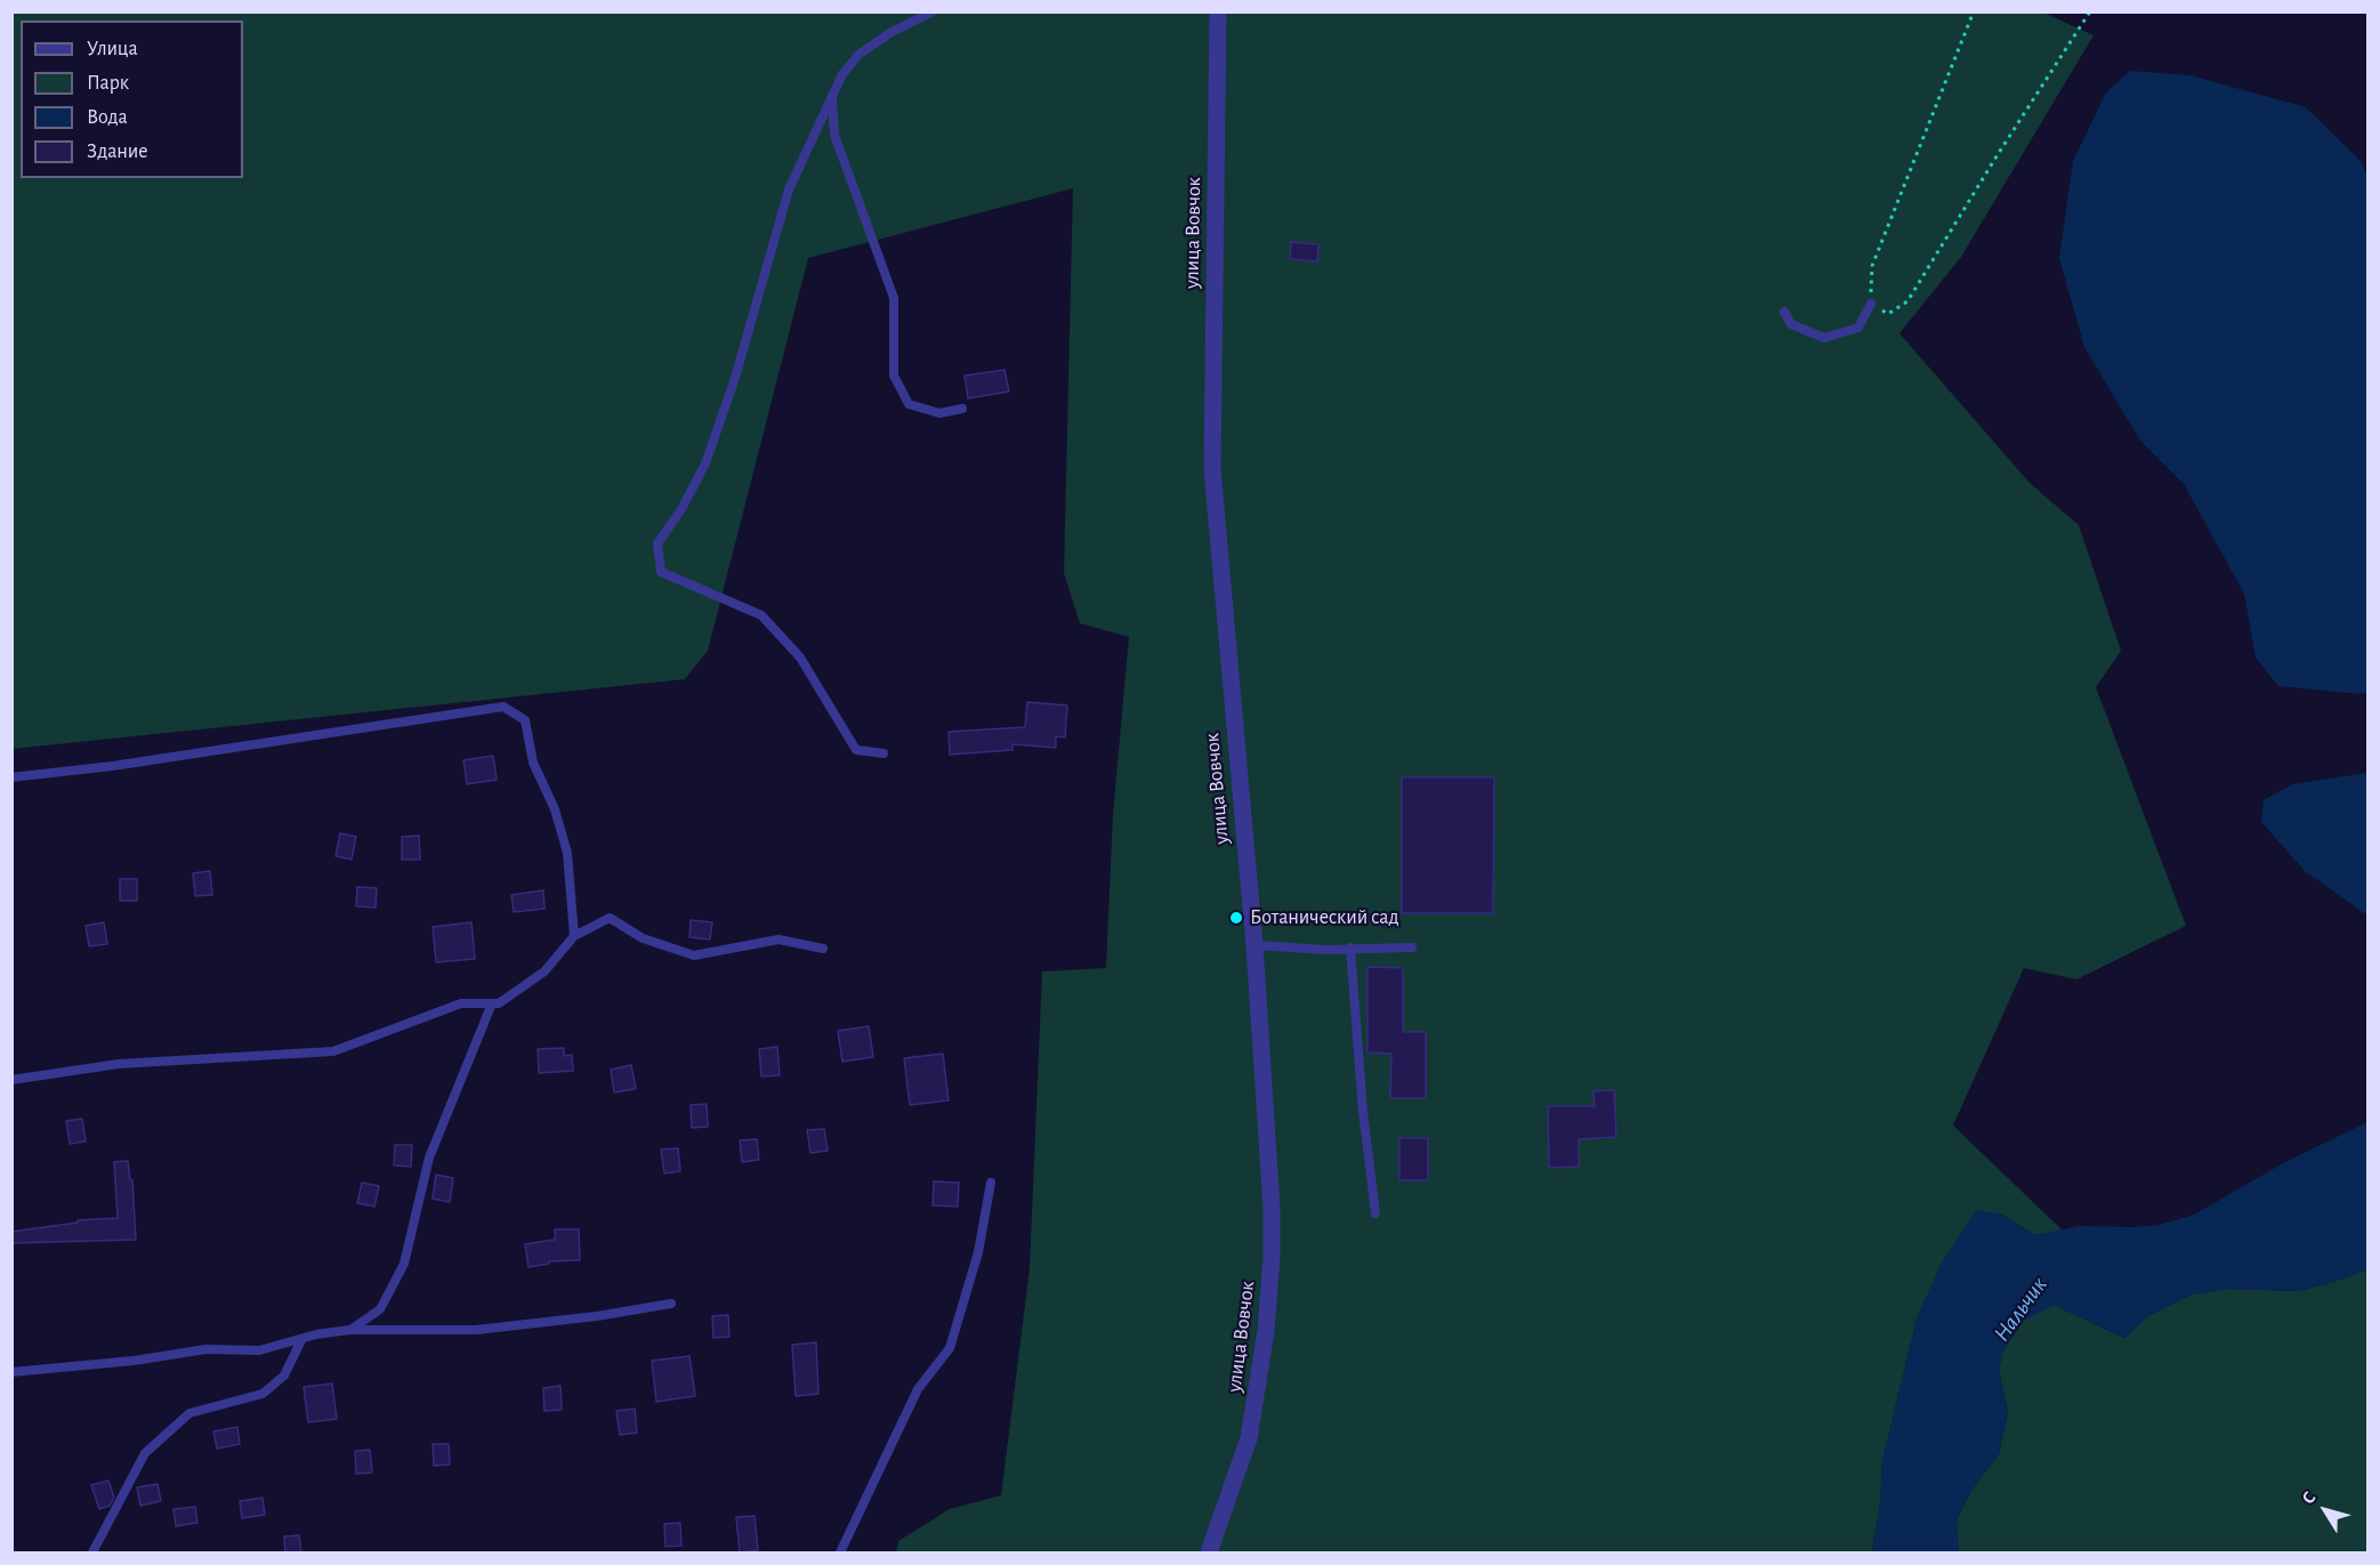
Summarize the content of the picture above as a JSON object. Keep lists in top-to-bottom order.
{
  "streets": {
    "street": ["улица Вовчок"]
  },
  "water": ["Нальчик"],
  "places": ["Ботанический сад"],
  "legend": [
    "Улица",
    "Парк",
    "Вода",
    "Здание"
  ],
  "north": "top left"
}
